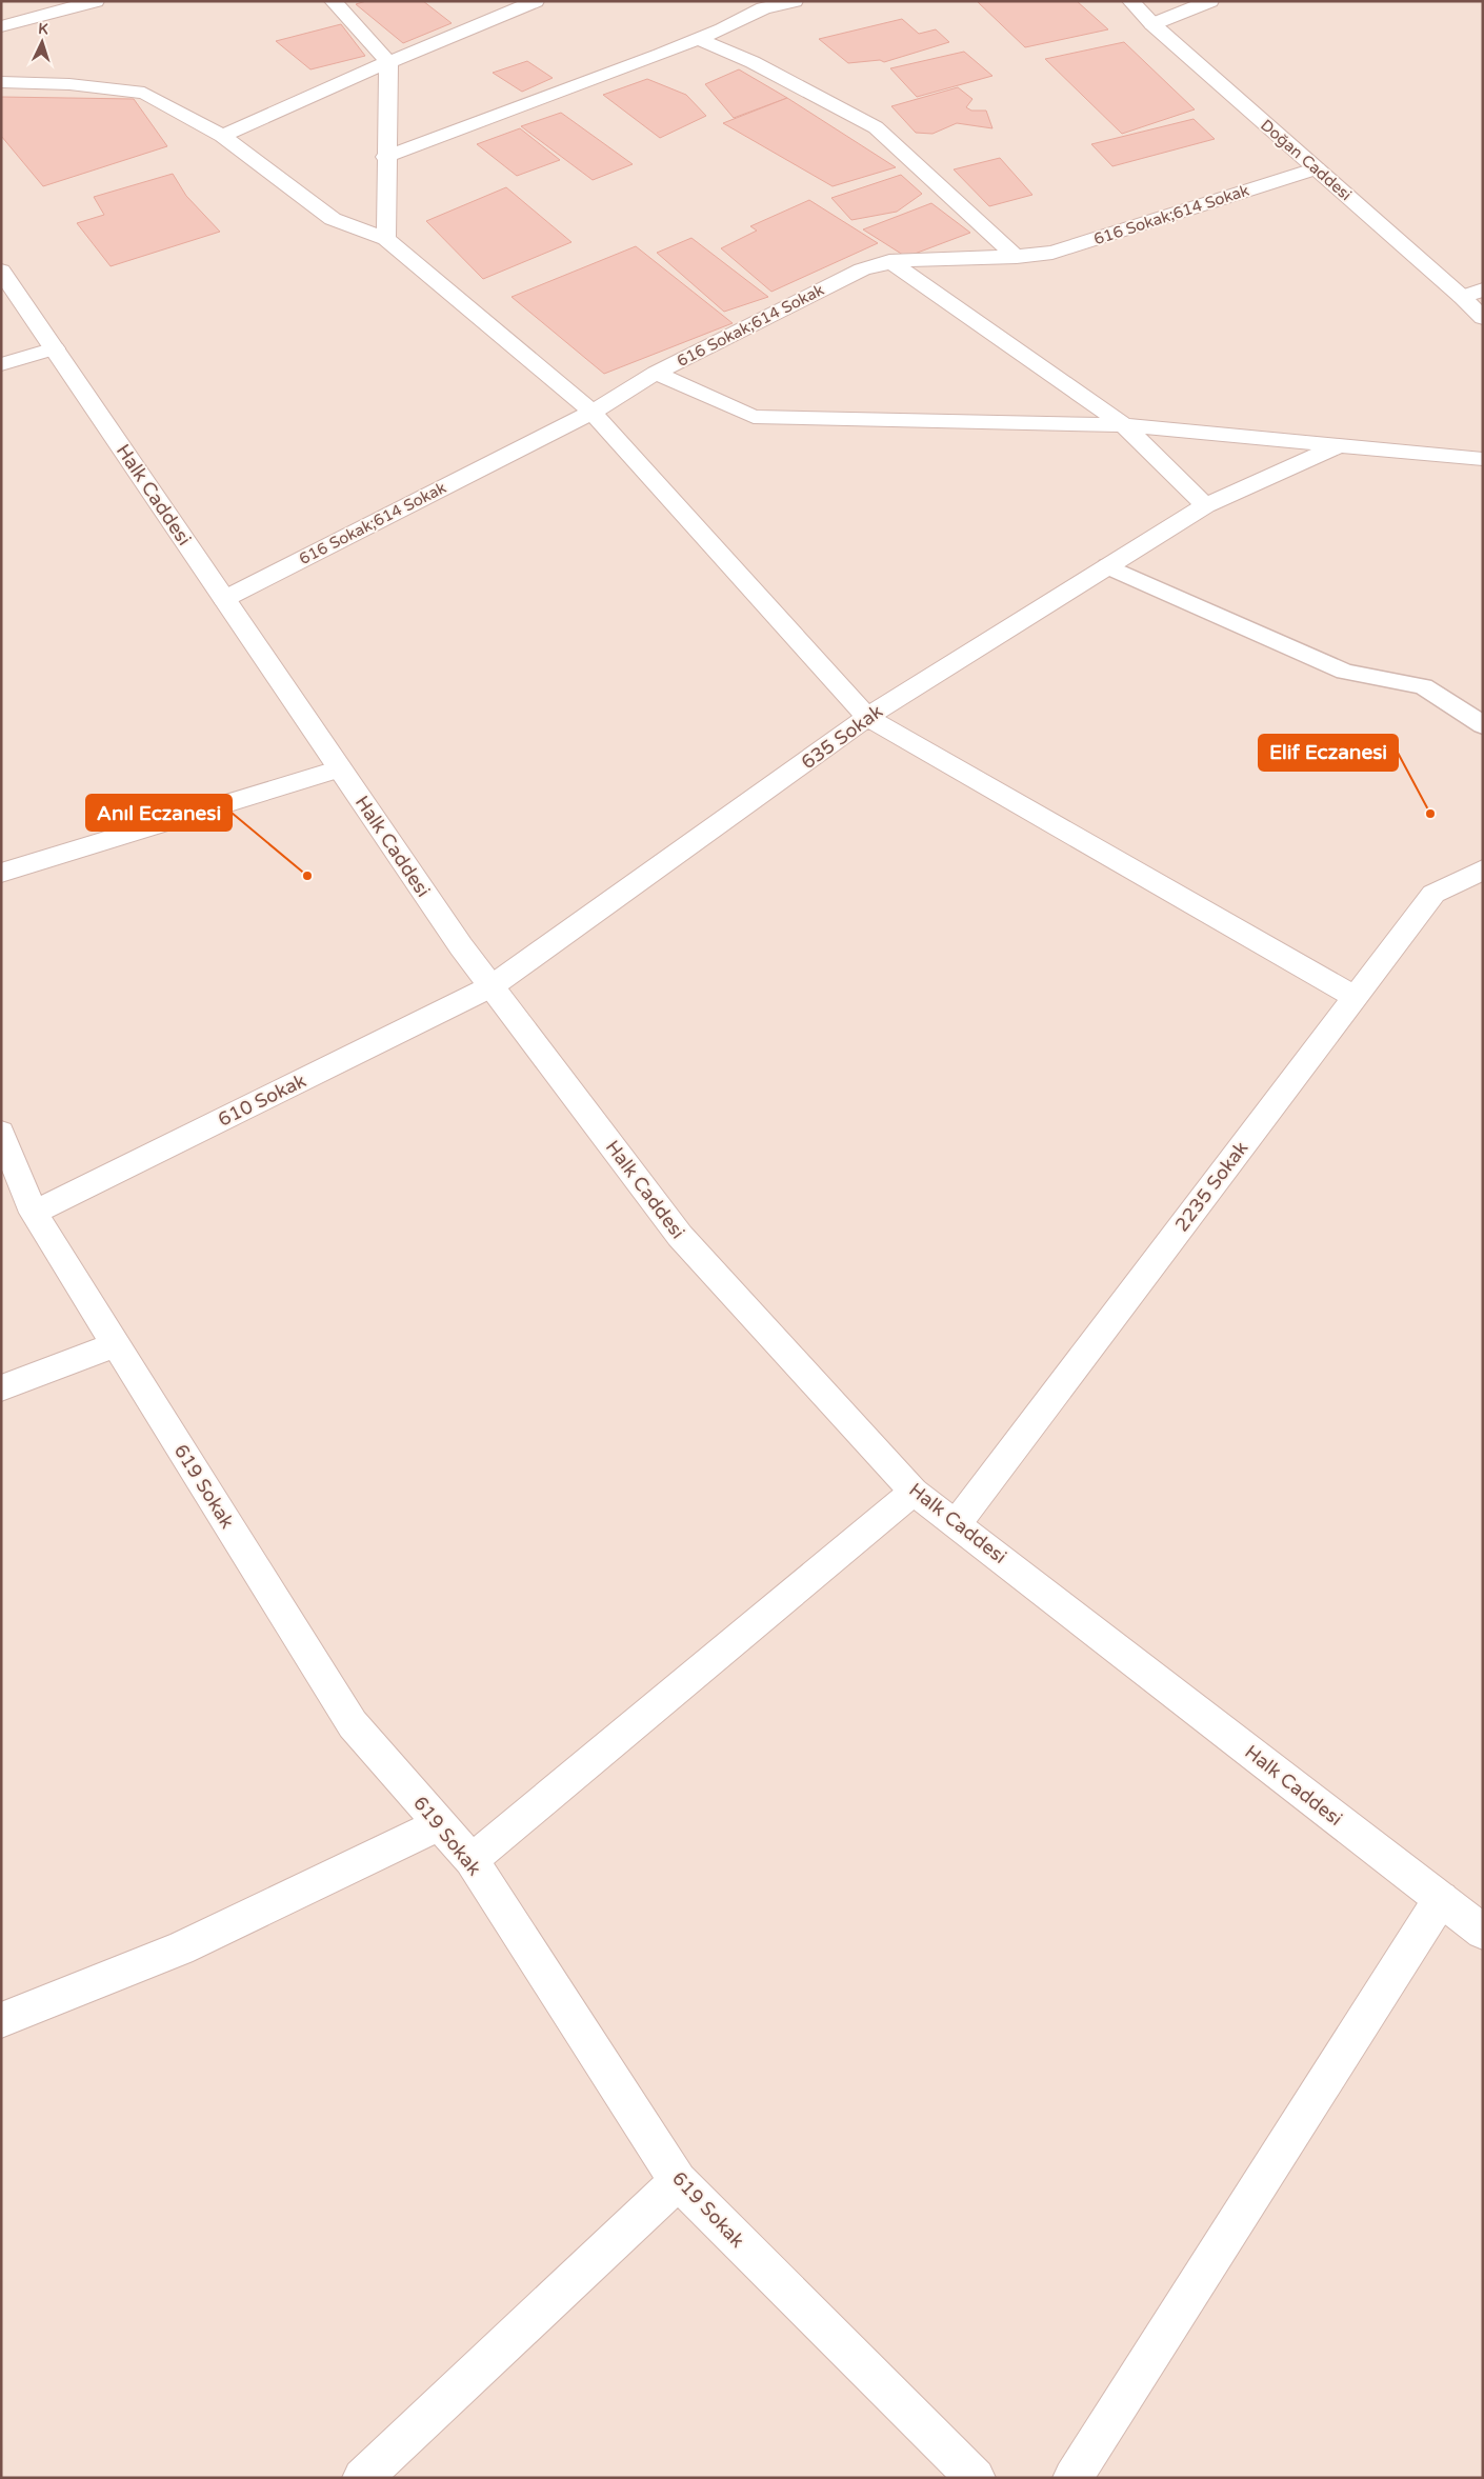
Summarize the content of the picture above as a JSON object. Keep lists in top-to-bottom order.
{
  "streets": {
    "street": [
      "Doğan Caddesi",
      "616 Sokak;614 Sokak",
      "Halk Caddesi",
      "635 Sokak",
      "610 Sokak",
      "2235 Sokak",
      "619 Sokak"
    ]
  },
  "crossings": [
    ["Doğan Caddesi", "616 Sokak;614 Sokak"],
    ["616 Sokak;614 Sokak", "Halk Caddesi"],
    ["Halk Caddesi", "635 Sokak"],
    ["Halk Caddesi", "610 Sokak"],
    ["Halk Caddesi", "2235 Sokak"],
    ["635 Sokak", "610 Sokak"],
    ["610 Sokak", "619 Sokak"]
  ],
  "places": ["Elif Eczanesi", "Anıl Eczanesi"],
  "north": "top"
}
